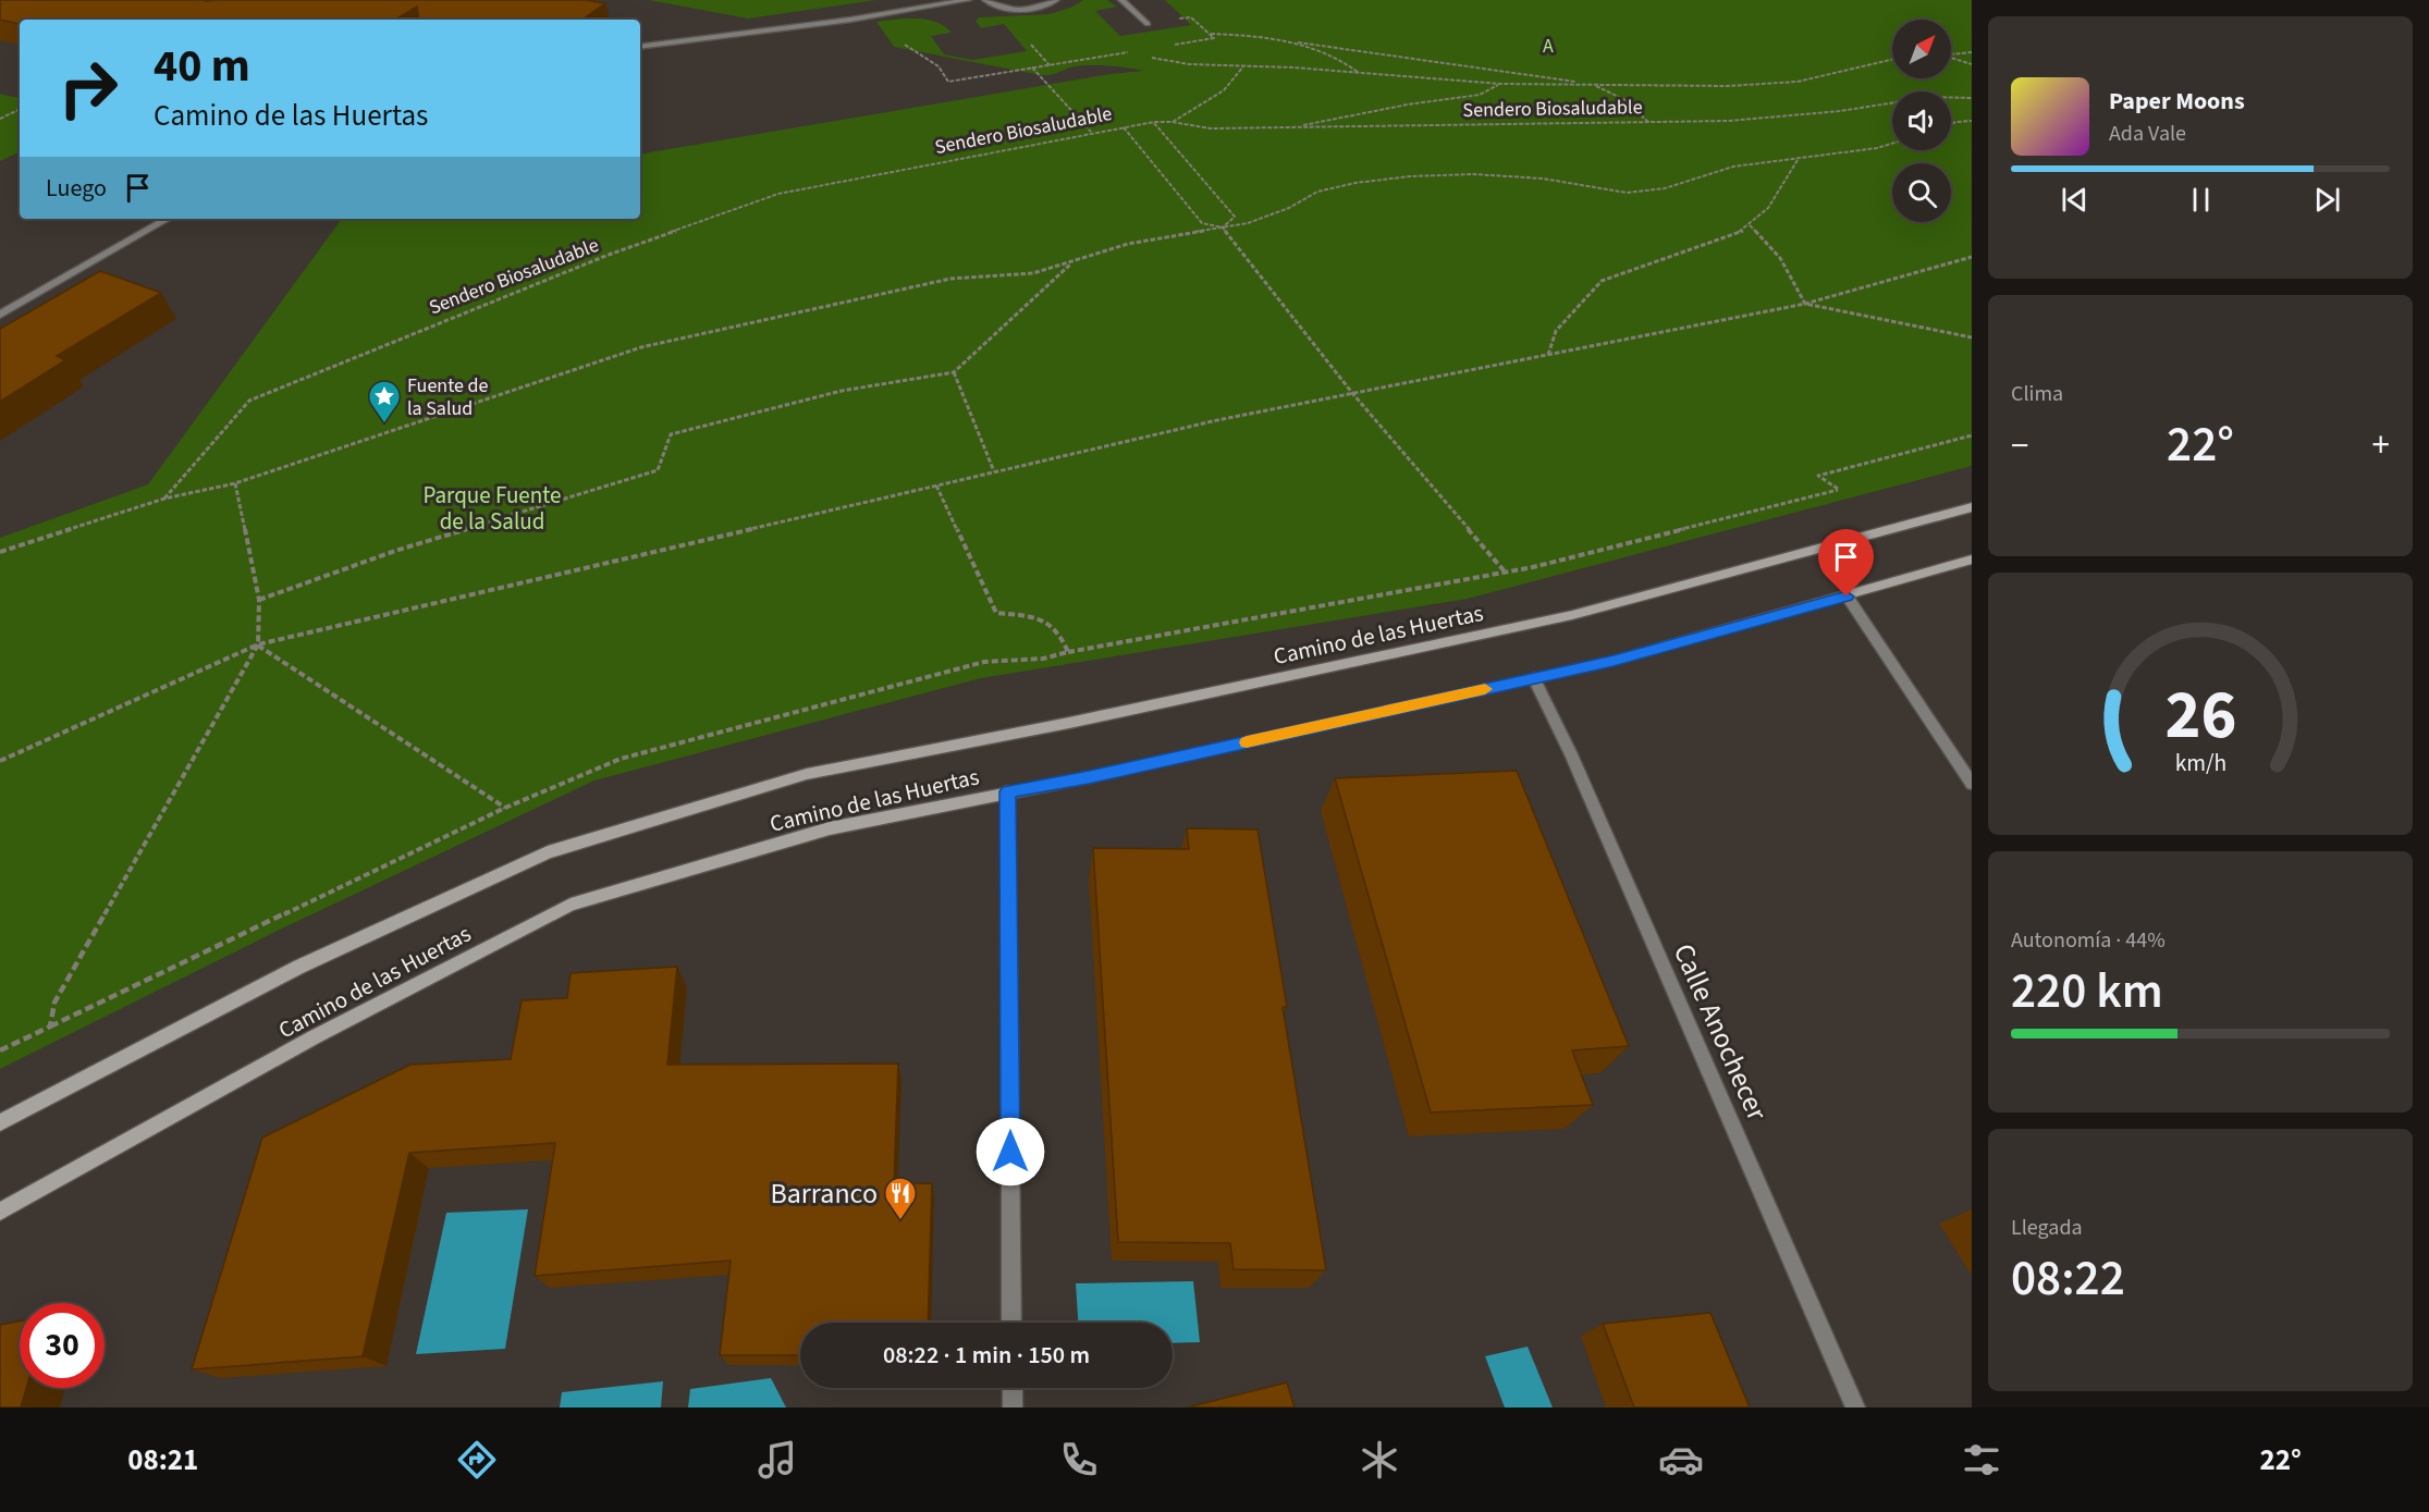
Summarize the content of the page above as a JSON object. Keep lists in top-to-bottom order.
{
  "streets": {
    "main road": ["Camino de las Huertas"],
    "street": ["Calle Anochecer"],
    "path": ["Sendero Biosaludable"]
  },
  "crossings": [
    ["Camino de las Huertas", "Calle Anochecer"]
  ],
  "parks": ["A", "Parque Fuente de la Salud"],
  "places": {
    "place": ["Fuente de la Salud"],
    "restaurant": ["Barranco"]
  },
  "north": "top right",
  "page": {
    "turn": ["40 m", "Camino de las Huertas"],
    "song": ["Paper Moons", "Ada Vale"],
    "then": "Luego",
    "tile": [
      "Clima",
      ["Autonomía · 44%", "220 km"],
      ["Llegada", "08:22"]
    ],
    "heat": ["−", "22°", "+"],
    "limit": "30",
    "trip": "08:22 · 1 min · 150 m",
    "tabs": ["08:21", "22°"],
    "gauge": ["26", "km/h"]
  }
}
